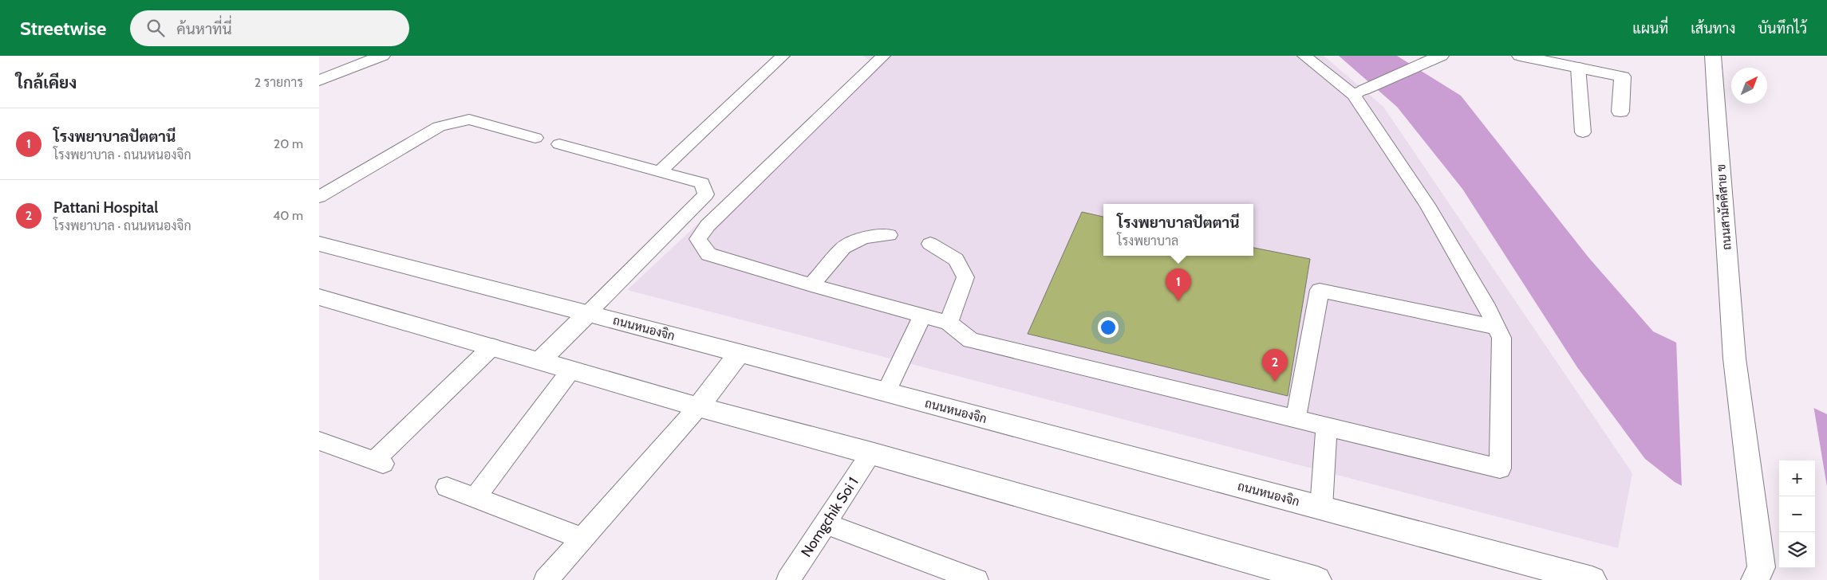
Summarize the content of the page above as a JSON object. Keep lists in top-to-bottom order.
{
  "streets": {
    "main road": ["ถนนสามัคคีสาย ข", "ถนนหนองจิก"],
    "lane": ["Nomgchik Soi 1"]
  },
  "north": "top right",
  "page": {
    "header": "Streetwise",
    "search": "ค้นหาที่นี่",
    "nav": ["แผนที่", "เส้นทาง", "บันทึกไว้"],
    "heading": ["ใกล้เคียง", "2 รายการ"],
    "list": [
      {
        "mark": "1",
        "name": "โรงพยาบาลปัตตานี",
        "note": "โรงพยาบาล · ถนนหนองจิก",
        "value": "20 m"
      },
      {
        "mark": "2",
        "name": "Pattani Hospital",
        "note": "โรงพยาบาล · ถนนหนองจิก",
        "value": "40 m"
      }
    ],
    "popup": ["โรงพยาบาลปัตตานี", "โรงพยาบาล"],
    "pins": ["1", "2"],
    "map_buttons": ["+", "−"]
  }
}
